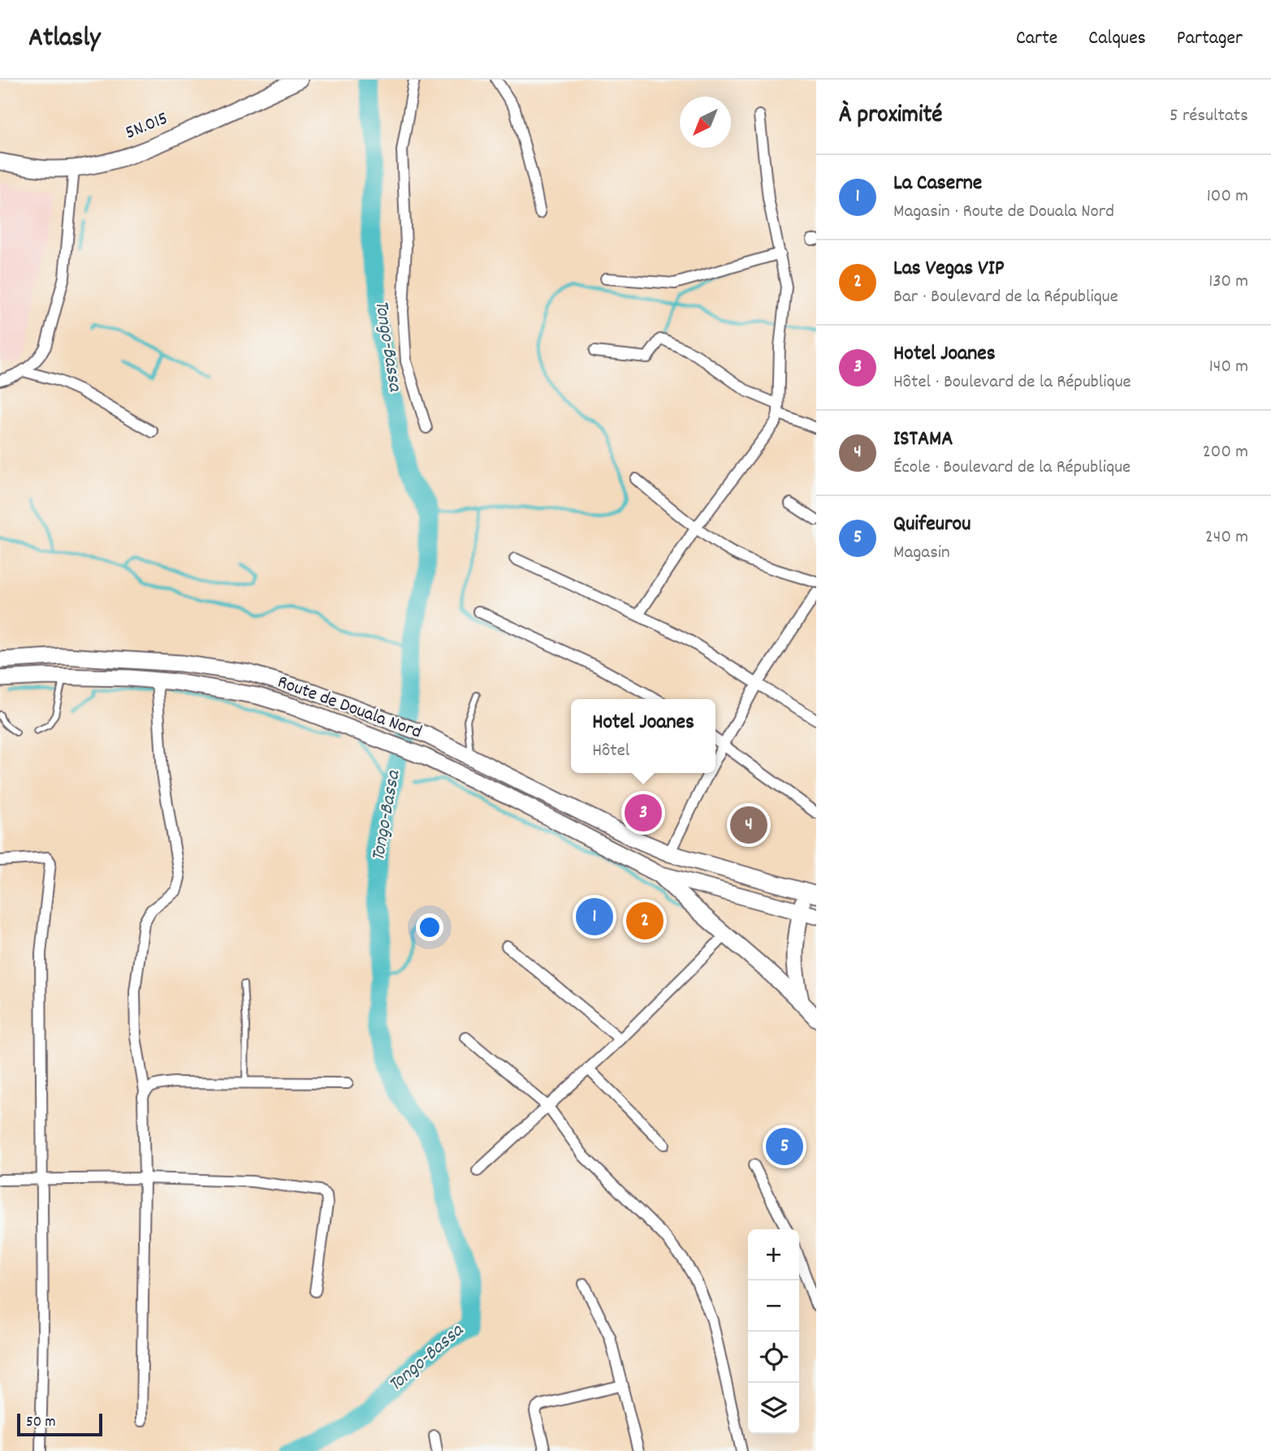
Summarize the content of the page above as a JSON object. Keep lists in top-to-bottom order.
{
  "streets": {
    "main road": ["5N.015", "Route de Douala Nord"]
  },
  "water": ["Tongo-Bassa"],
  "scale_bar": "50 m",
  "north": "bottom left",
  "page": {
    "header": "Atlasly",
    "nav": ["Carte", "Calques", "Partager"],
    "heading": ["À proximité", "5 résultats"],
    "list": [
      {
        "mark": "1",
        "name": "La Caserne",
        "note": "Magasin · Route de Douala Nord",
        "value": "100 m"
      },
      {
        "mark": "2",
        "name": "Las Vegas VIP",
        "note": "Bar · Boulevard de la République",
        "value": "130 m"
      },
      {
        "mark": "3",
        "name": "Hotel Joanes",
        "note": "Hôtel · Boulevard de la République",
        "value": "140 m"
      },
      {
        "mark": "4",
        "name": "ISTAMA",
        "note": "École · Boulevard de la République",
        "value": "200 m"
      },
      {
        "mark": "5",
        "name": "Quifeurou",
        "note": "Magasin",
        "value": "240 m"
      }
    ],
    "popup": ["Hotel Joanes", "Hôtel"],
    "pins": [
      "3",
      "4",
      "1",
      "2",
      "5"
    ],
    "map_buttons": ["+", "−"],
    "scale": "50 m"
  }
}
